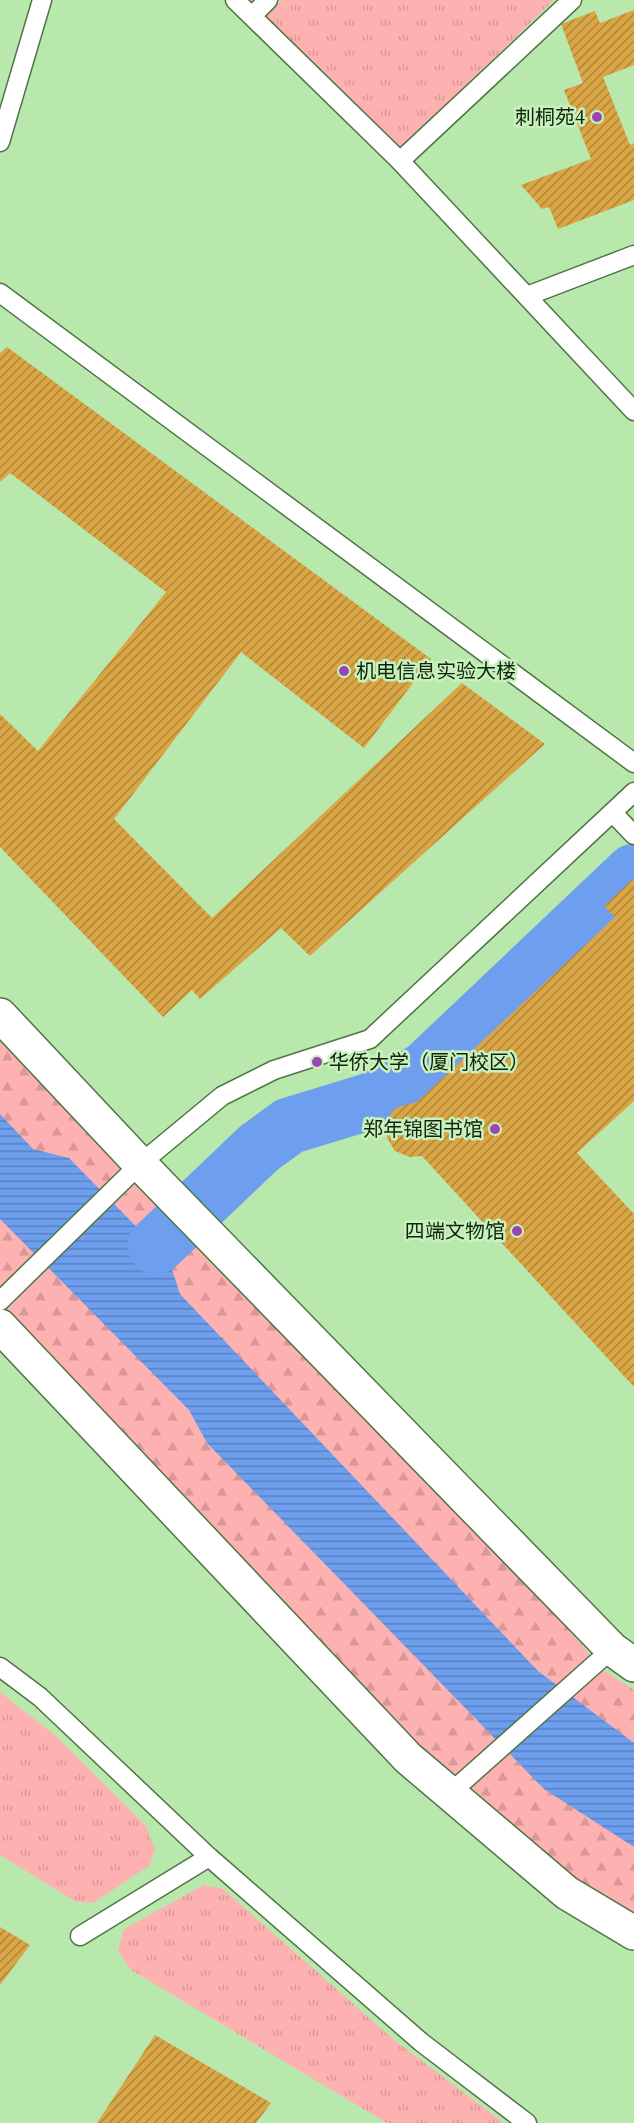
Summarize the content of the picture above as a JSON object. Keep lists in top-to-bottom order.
{
  "places": [
    "刺桐苑4",
    "机电信息实验大楼",
    "华侨大学（厦门校区）",
    "郑年锦图书馆",
    "四端文物馆"
  ]
}
